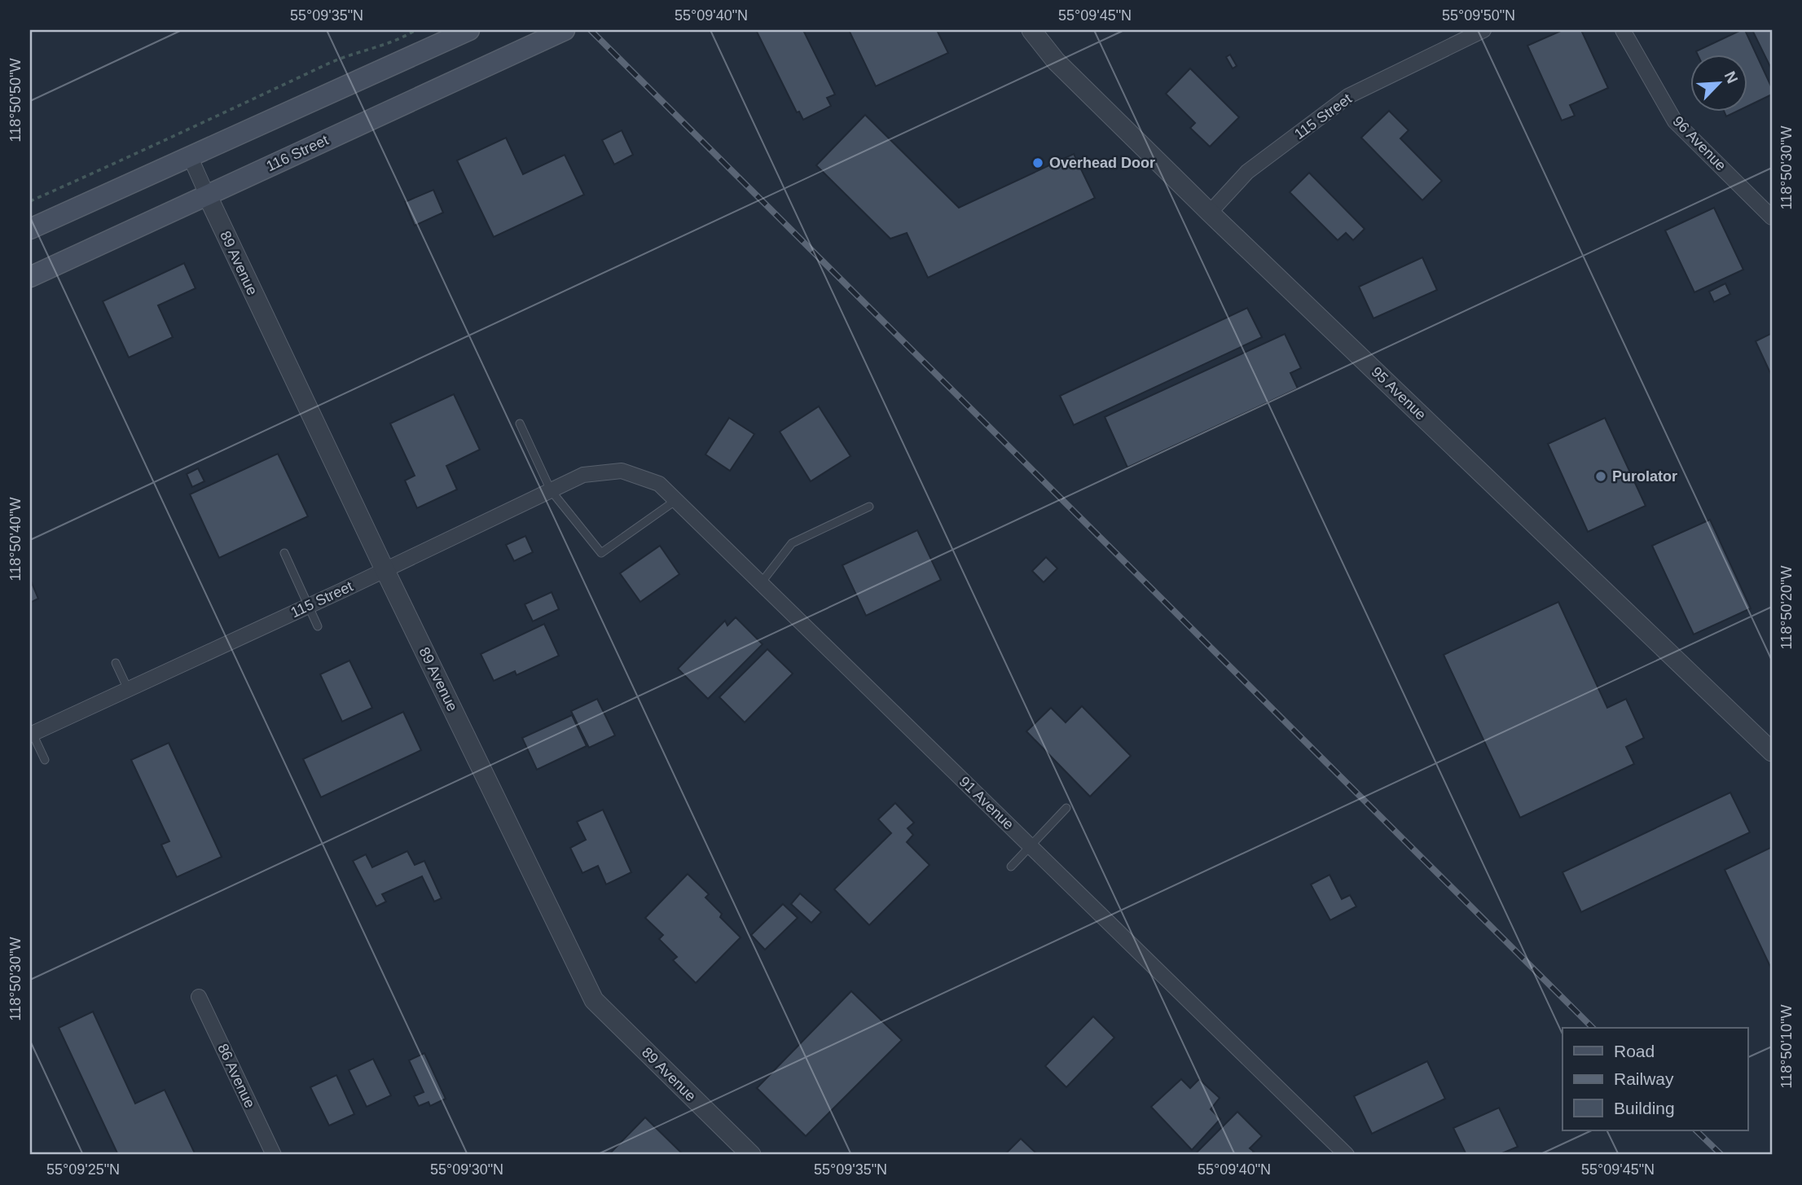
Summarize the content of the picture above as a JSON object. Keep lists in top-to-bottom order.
{
  "streets": {
    "main road": ["116 Street"],
    "street": [
      "115 Street",
      "96 Avenue",
      "89 Avenue",
      "95 Avenue",
      "91 Avenue",
      "86 Avenue"
    ]
  },
  "crossings": [
    ["115 Street", "89 Avenue"],
    ["115 Street", "95 Avenue"],
    ["115 Street", "91 Avenue"],
    ["116 Street", "89 Avenue"]
  ],
  "places": ["Overhead Door", "Purolator"],
  "legend": ["Road", "Railway", "Building"],
  "north": "top right",
  "coordinates": [
    "55°09'35\"N",
    "55°09'40\"N",
    "55°09'45\"N",
    "55°09'50\"N",
    "118°50'50\"W",
    "118°50'30\"W",
    "118°50'40\"W",
    "118°50'20\"W",
    "118°50'10\"W",
    "55°09'25\"N",
    "55°09'30\"N"
  ]
}
